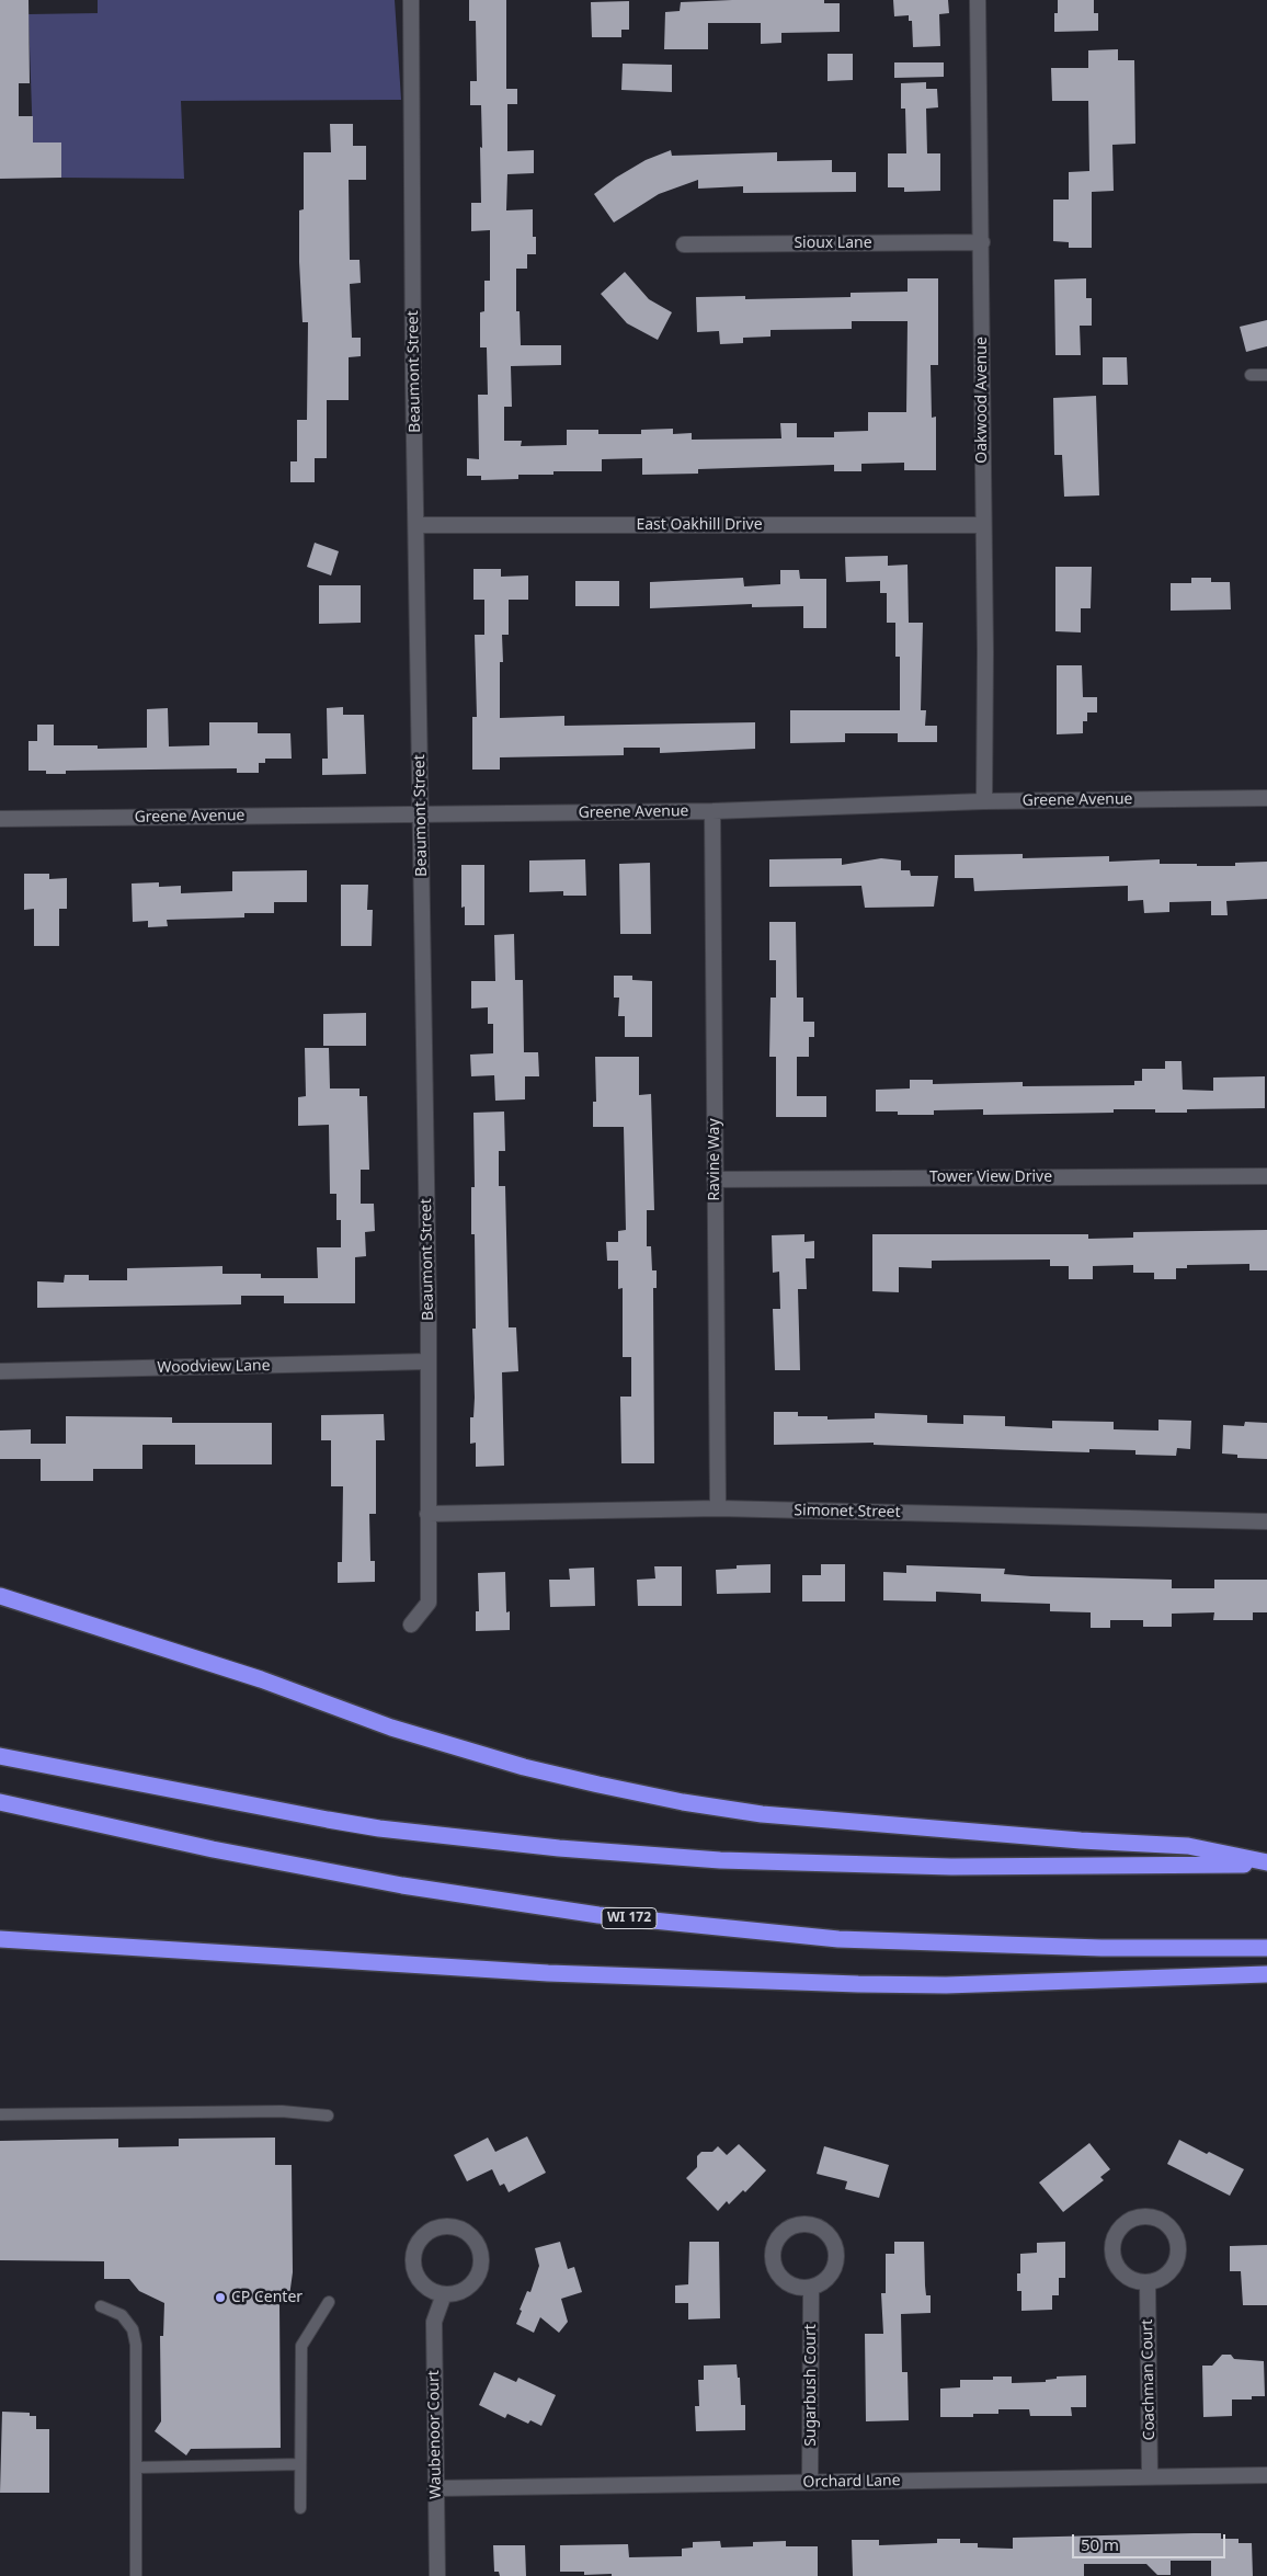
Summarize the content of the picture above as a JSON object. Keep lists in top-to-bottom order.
{
  "streets": {
    "highway": ["WI 172"],
    "street": [
      "Sioux Lane",
      "Beaumont Street",
      "Oakwood Avenue",
      "East Oakhill Drive",
      "Greene Avenue",
      "Ravine Way",
      "Tower View Drive",
      "Woodview Lane",
      "Simonet Street",
      "Coachman Court",
      "Sugarbush Court",
      "Waubenoor Court",
      "Orchard Lane"
    ]
  },
  "crossings": [
    ["Sioux Lane", "Oakwood Avenue"],
    ["Beaumont Street", "East Oakhill Drive"],
    ["Beaumont Street", "Greene Avenue"],
    ["Beaumont Street", "Woodview Lane"],
    ["Beaumont Street", "Simonet Street"],
    ["Oakwood Avenue", "East Oakhill Drive"],
    ["Oakwood Avenue", "Greene Avenue"],
    ["Greene Avenue", "Ravine Way"],
    ["Ravine Way", "Tower View Drive"],
    ["Ravine Way", "Simonet Street"],
    ["Coachman Court", "Orchard Lane"],
    ["Sugarbush Court", "Orchard Lane"],
    ["Waubenoor Court", "Orchard Lane"]
  ],
  "places": ["CP Center"],
  "scale_bar": "50 m"
}
